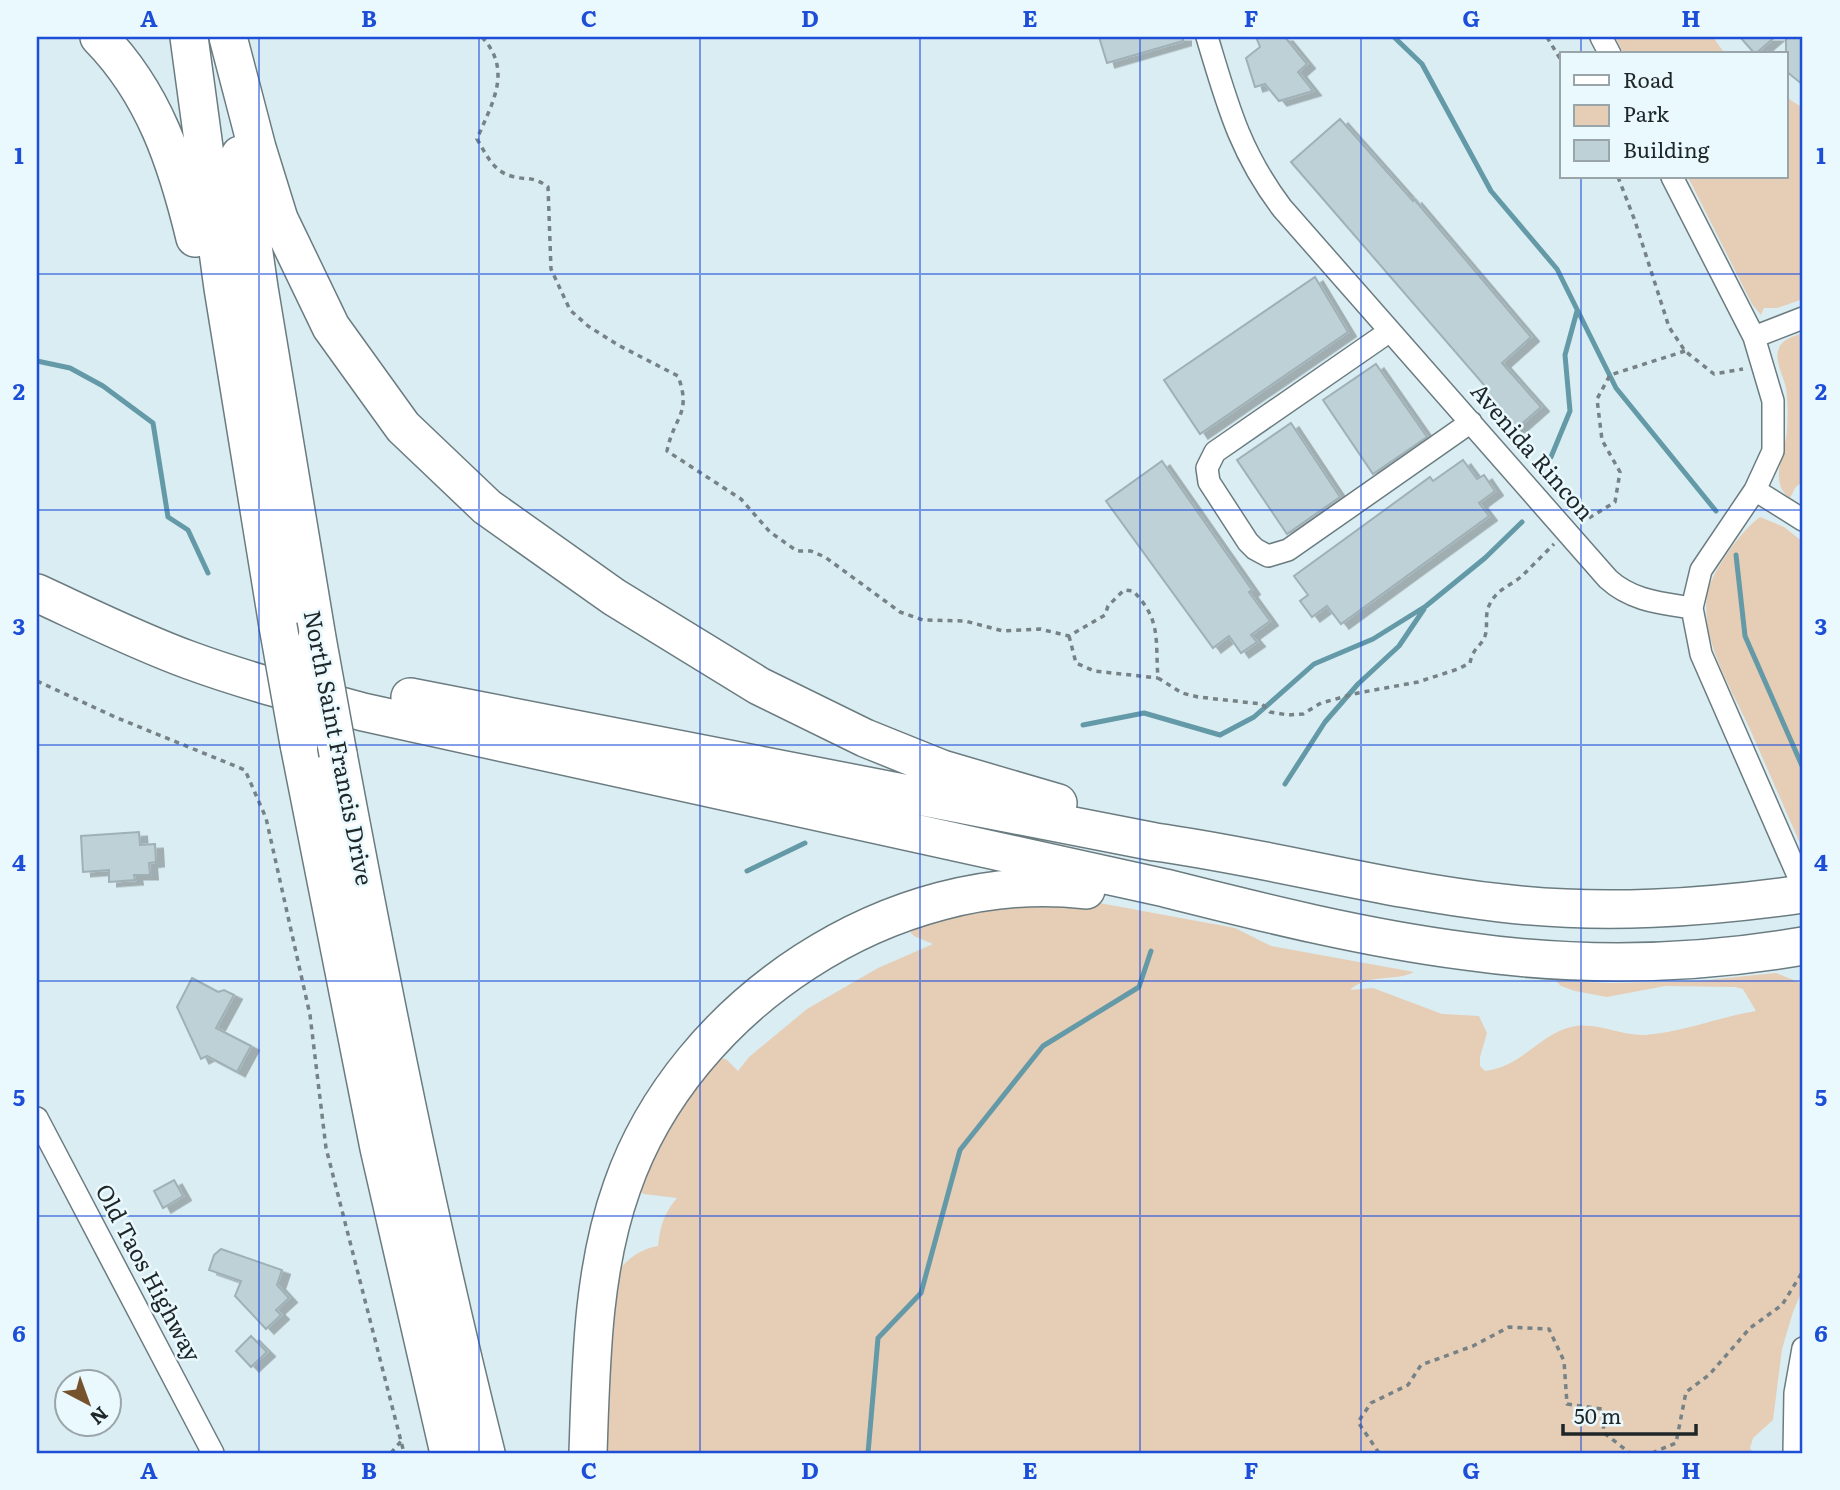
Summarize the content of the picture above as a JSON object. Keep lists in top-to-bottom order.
{
  "streets": {
    "highway": ["North Saint Francis Drive"],
    "street": ["Avenida Rincon", "Old Taos Highway"]
  },
  "legend": ["Road", "Park", "Building"],
  "scale_bar": "50 m",
  "north": "bottom right",
  "grid": {
    "columns": [
      "A",
      "B",
      "C",
      "D",
      "E",
      "F",
      "G",
      "H"
    ],
    "rows": [
      "1",
      "2",
      "3",
      "4",
      "5",
      "6"
    ]
  }
}
